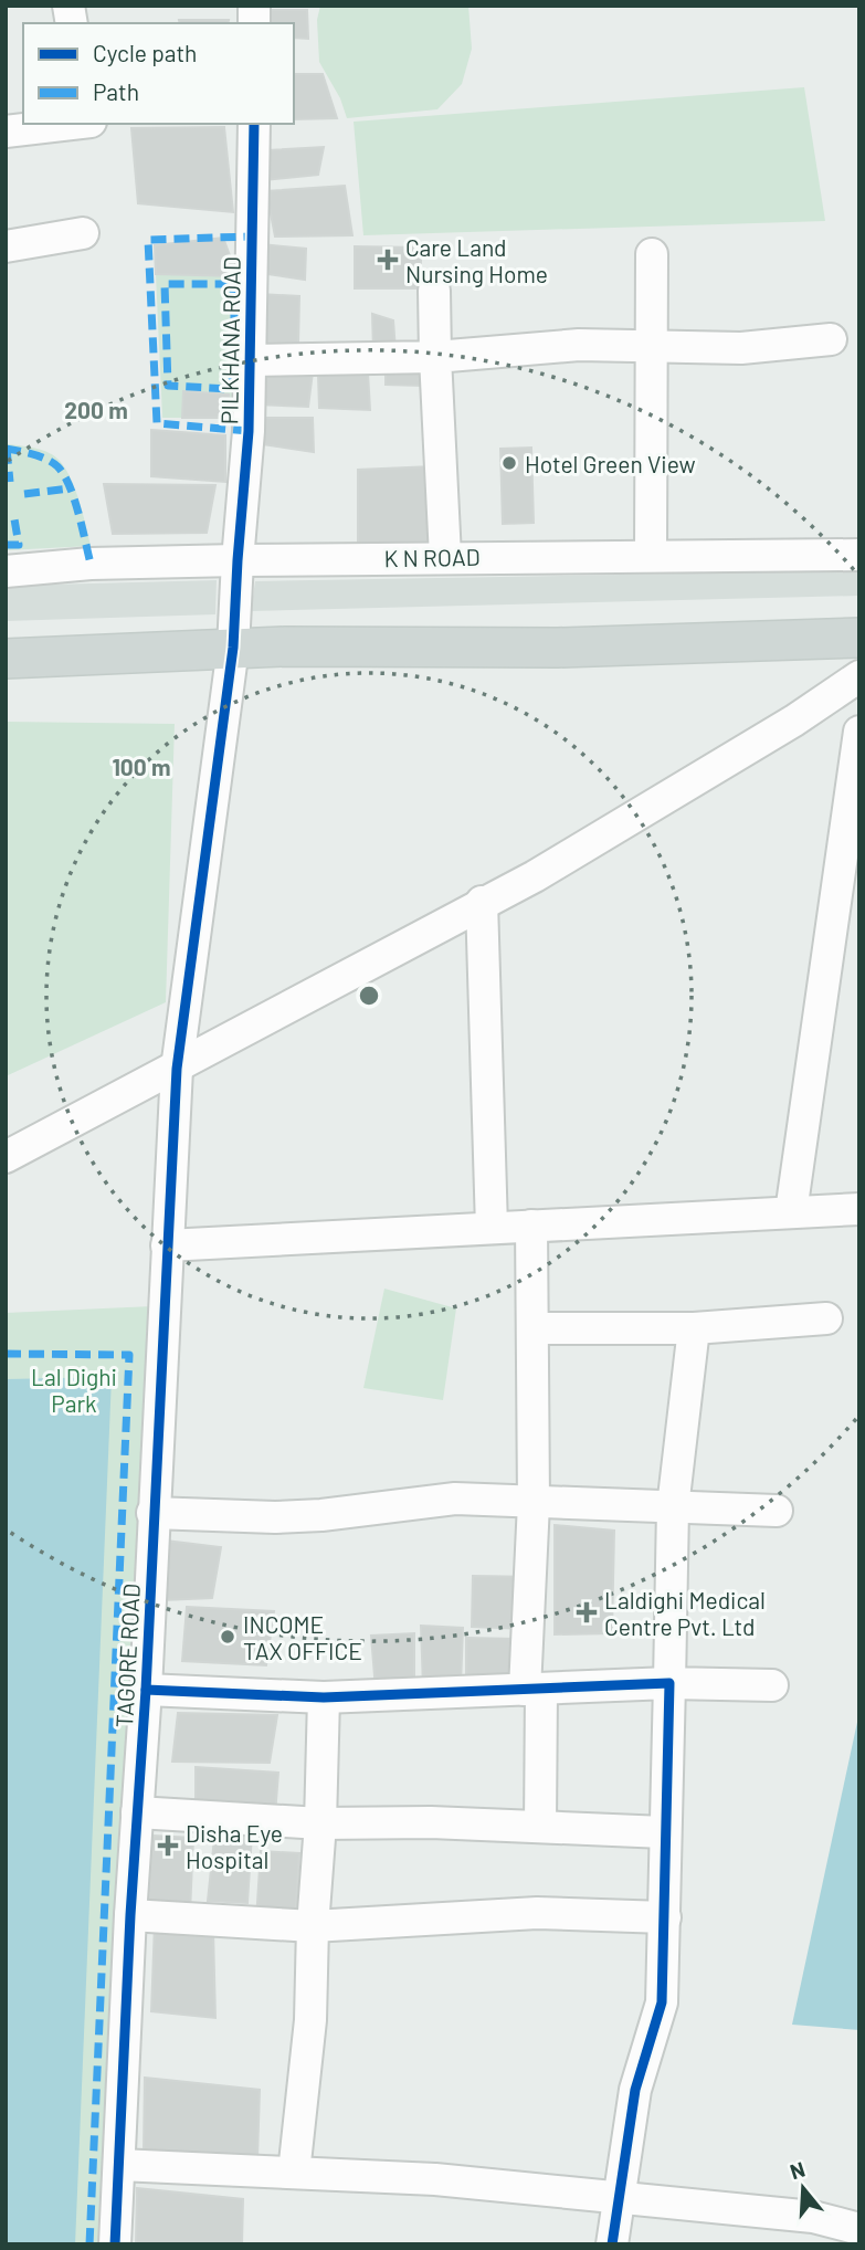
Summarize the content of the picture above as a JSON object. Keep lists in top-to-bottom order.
{
  "streets": {
    "street": ["PILKHANA ROAD", "K N ROAD", "TAGORE ROAD"]
  },
  "crossings": [
    ["PILKHANA ROAD", "K N ROAD"],
    ["PILKHANA ROAD", "TAGORE ROAD"]
  ],
  "parks": ["Lal Dighi Park"],
  "places": {
    "health": ["Care Land Nursing Home", "Laldighi Medical Centre Pvt. Ltd", "Disha Eye Hospital"],
    "other": ["Hotel Green View", "INCOME TAX OFFICE"]
  },
  "legend": ["Cycle path", "Path"],
  "north": "top",
  "rings": ["200 m", "100 m"]
}
